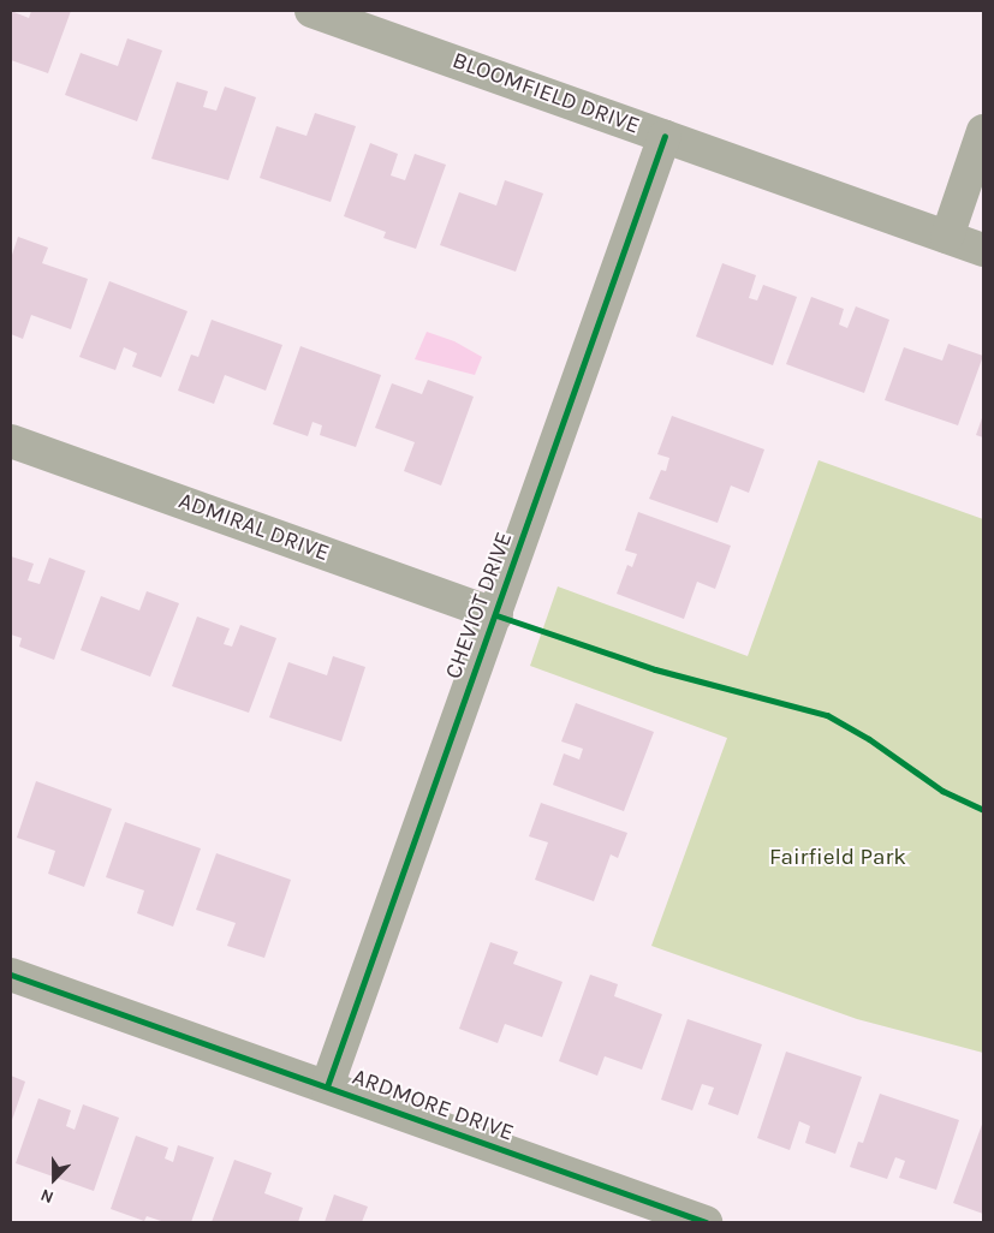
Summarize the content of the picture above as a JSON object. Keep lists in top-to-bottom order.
{
  "streets": {
    "street": [
      "BLOOMFIELD DRIVE",
      "ADMIRAL DRIVE",
      "CHEVIOT DRIVE",
      "ARDMORE DRIVE"
    ]
  },
  "crossings": [
    ["BLOOMFIELD DRIVE", "CHEVIOT DRIVE"],
    ["ADMIRAL DRIVE", "CHEVIOT DRIVE"],
    ["CHEVIOT DRIVE", "ARDMORE DRIVE"]
  ],
  "parks": ["Fairfield Park"],
  "north": "bottom"
}
